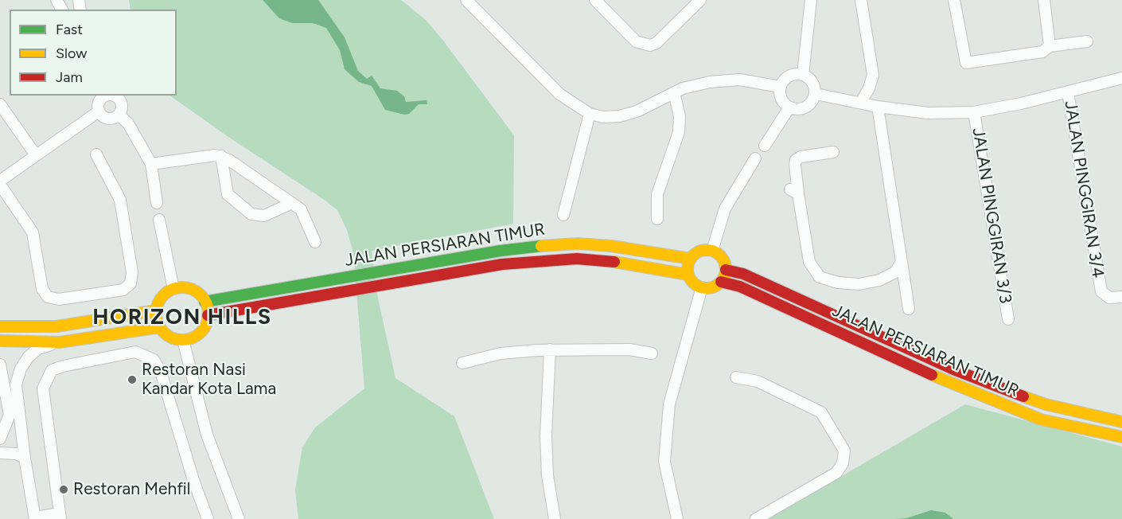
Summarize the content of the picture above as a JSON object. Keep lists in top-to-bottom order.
{
  "streets": {
    "street": ["JALAN PINGGIRAN 3/4", "JALAN PINGGIRAN 3/3", "JALAN PERSIARAN TIMUR"]
  },
  "districts": ["HORIZON HILLS"],
  "places": ["Restoran Nasi Kandar Kota Lama", "Restoran Mehfil"],
  "legend": ["Fast", "Slow", "Jam"]
}
